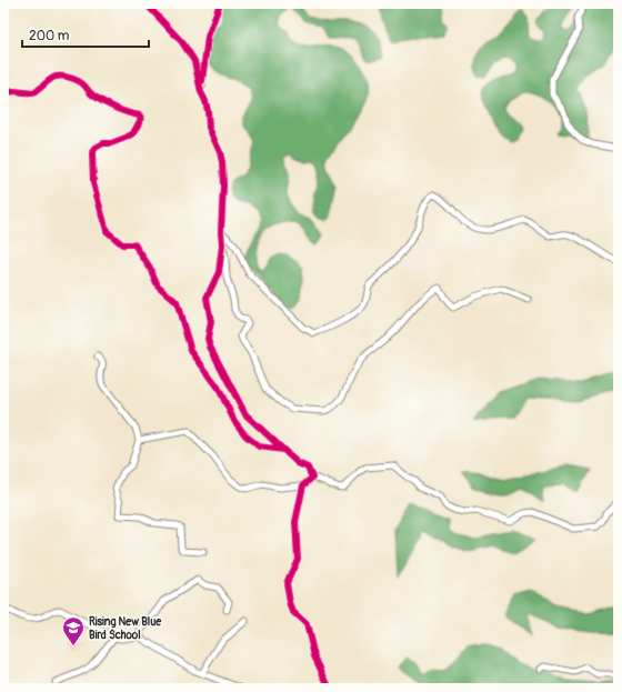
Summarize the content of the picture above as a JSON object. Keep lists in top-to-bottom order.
{
  "places": {
    "school or university": ["Rising New Blue Bird School"]
  },
  "scale_bar": "200 m"
}
